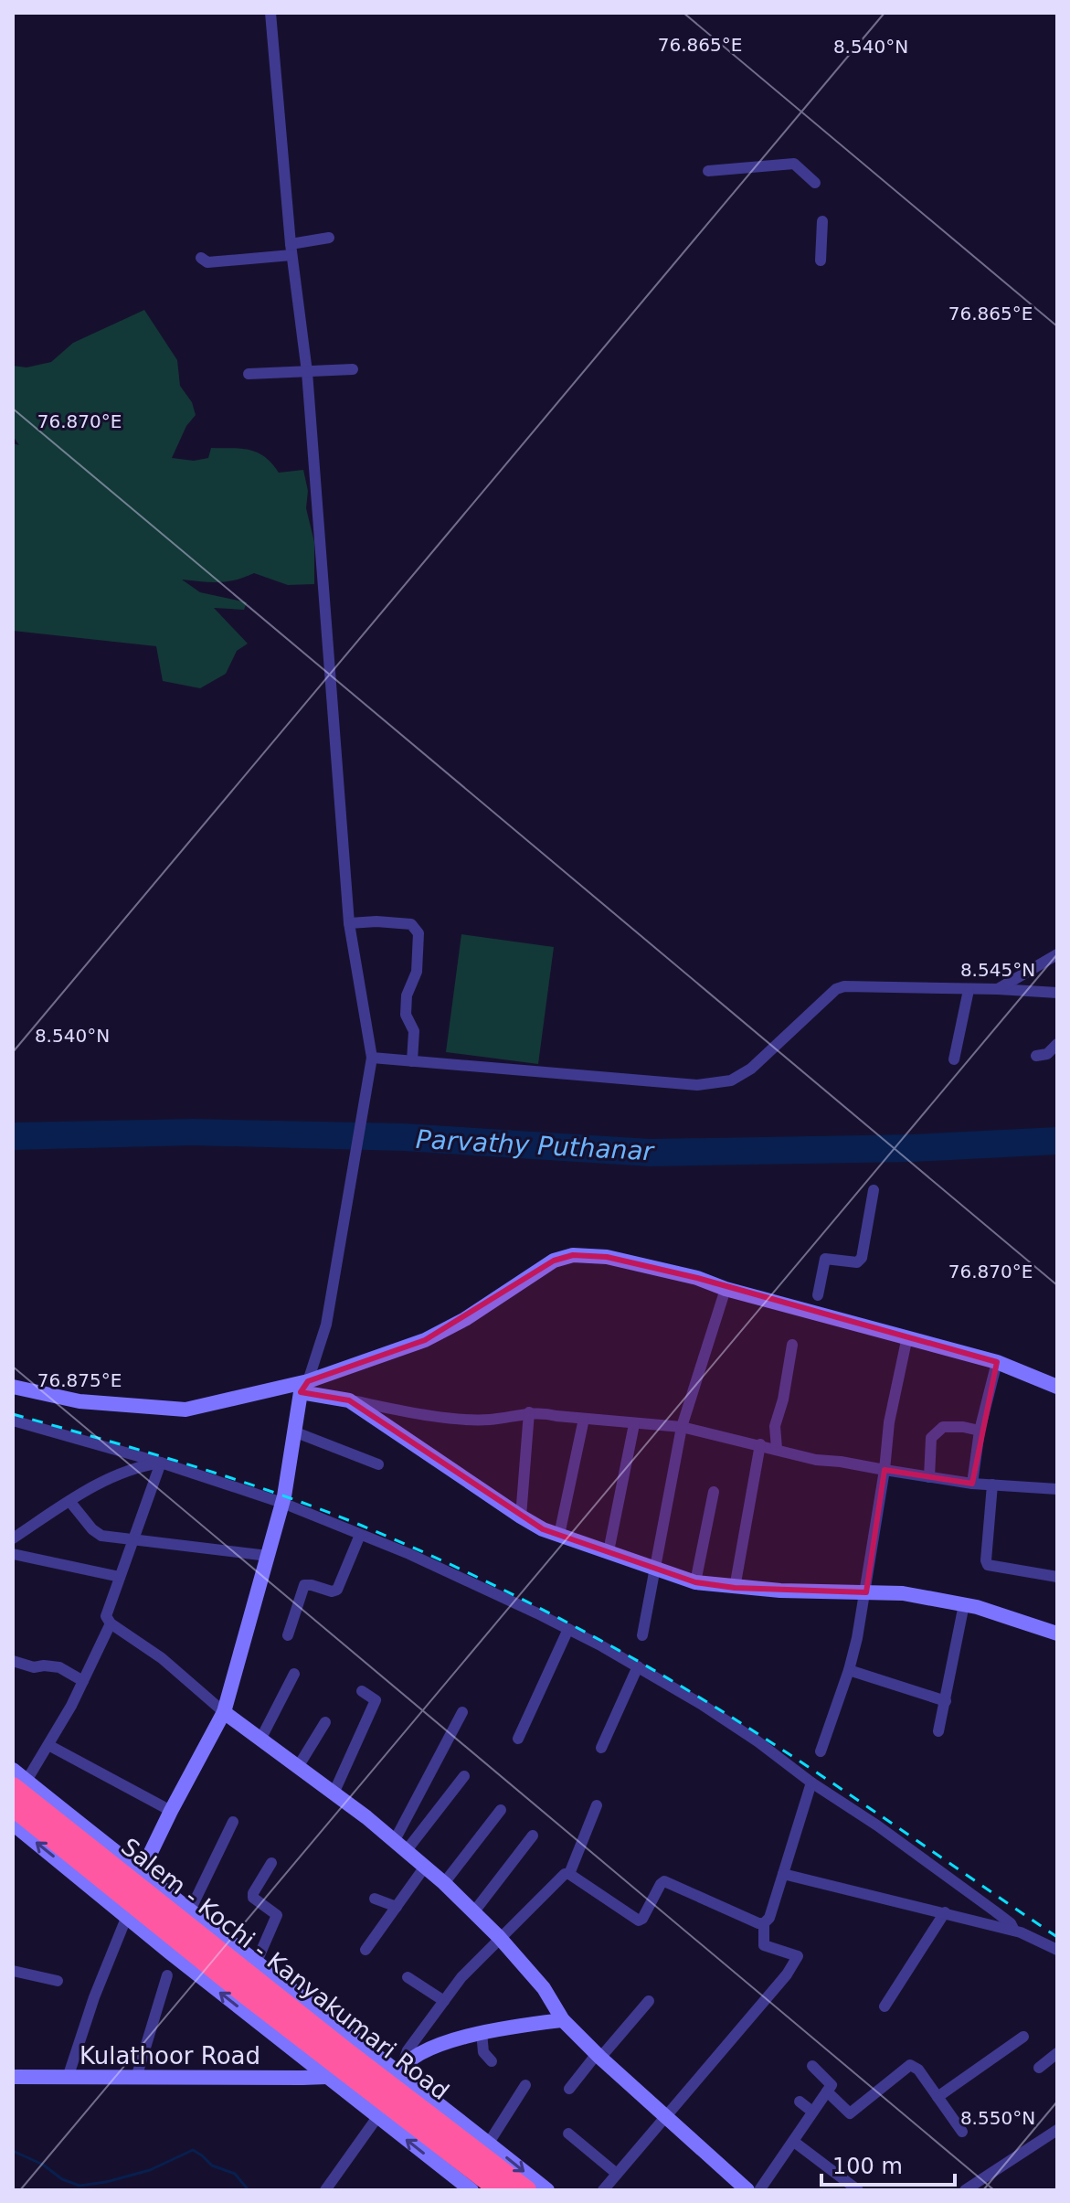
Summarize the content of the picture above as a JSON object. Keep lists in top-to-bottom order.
{
  "streets": {
    "highway": ["Salem - Kochi - Kanyakumari Road"],
    "main road": ["Kulathoor Road"]
  },
  "crossings": [
    ["Salem - Kochi - Kanyakumari Road", "Kulathoor Road"]
  ],
  "water": ["Parvathy Puthanar"],
  "scale_bar": "100 m",
  "coordinates": [
    "76.865°E",
    "8.540°N",
    "76.870°E",
    "8.545°N",
    "76.875°E",
    "8.550°N"
  ]
}
